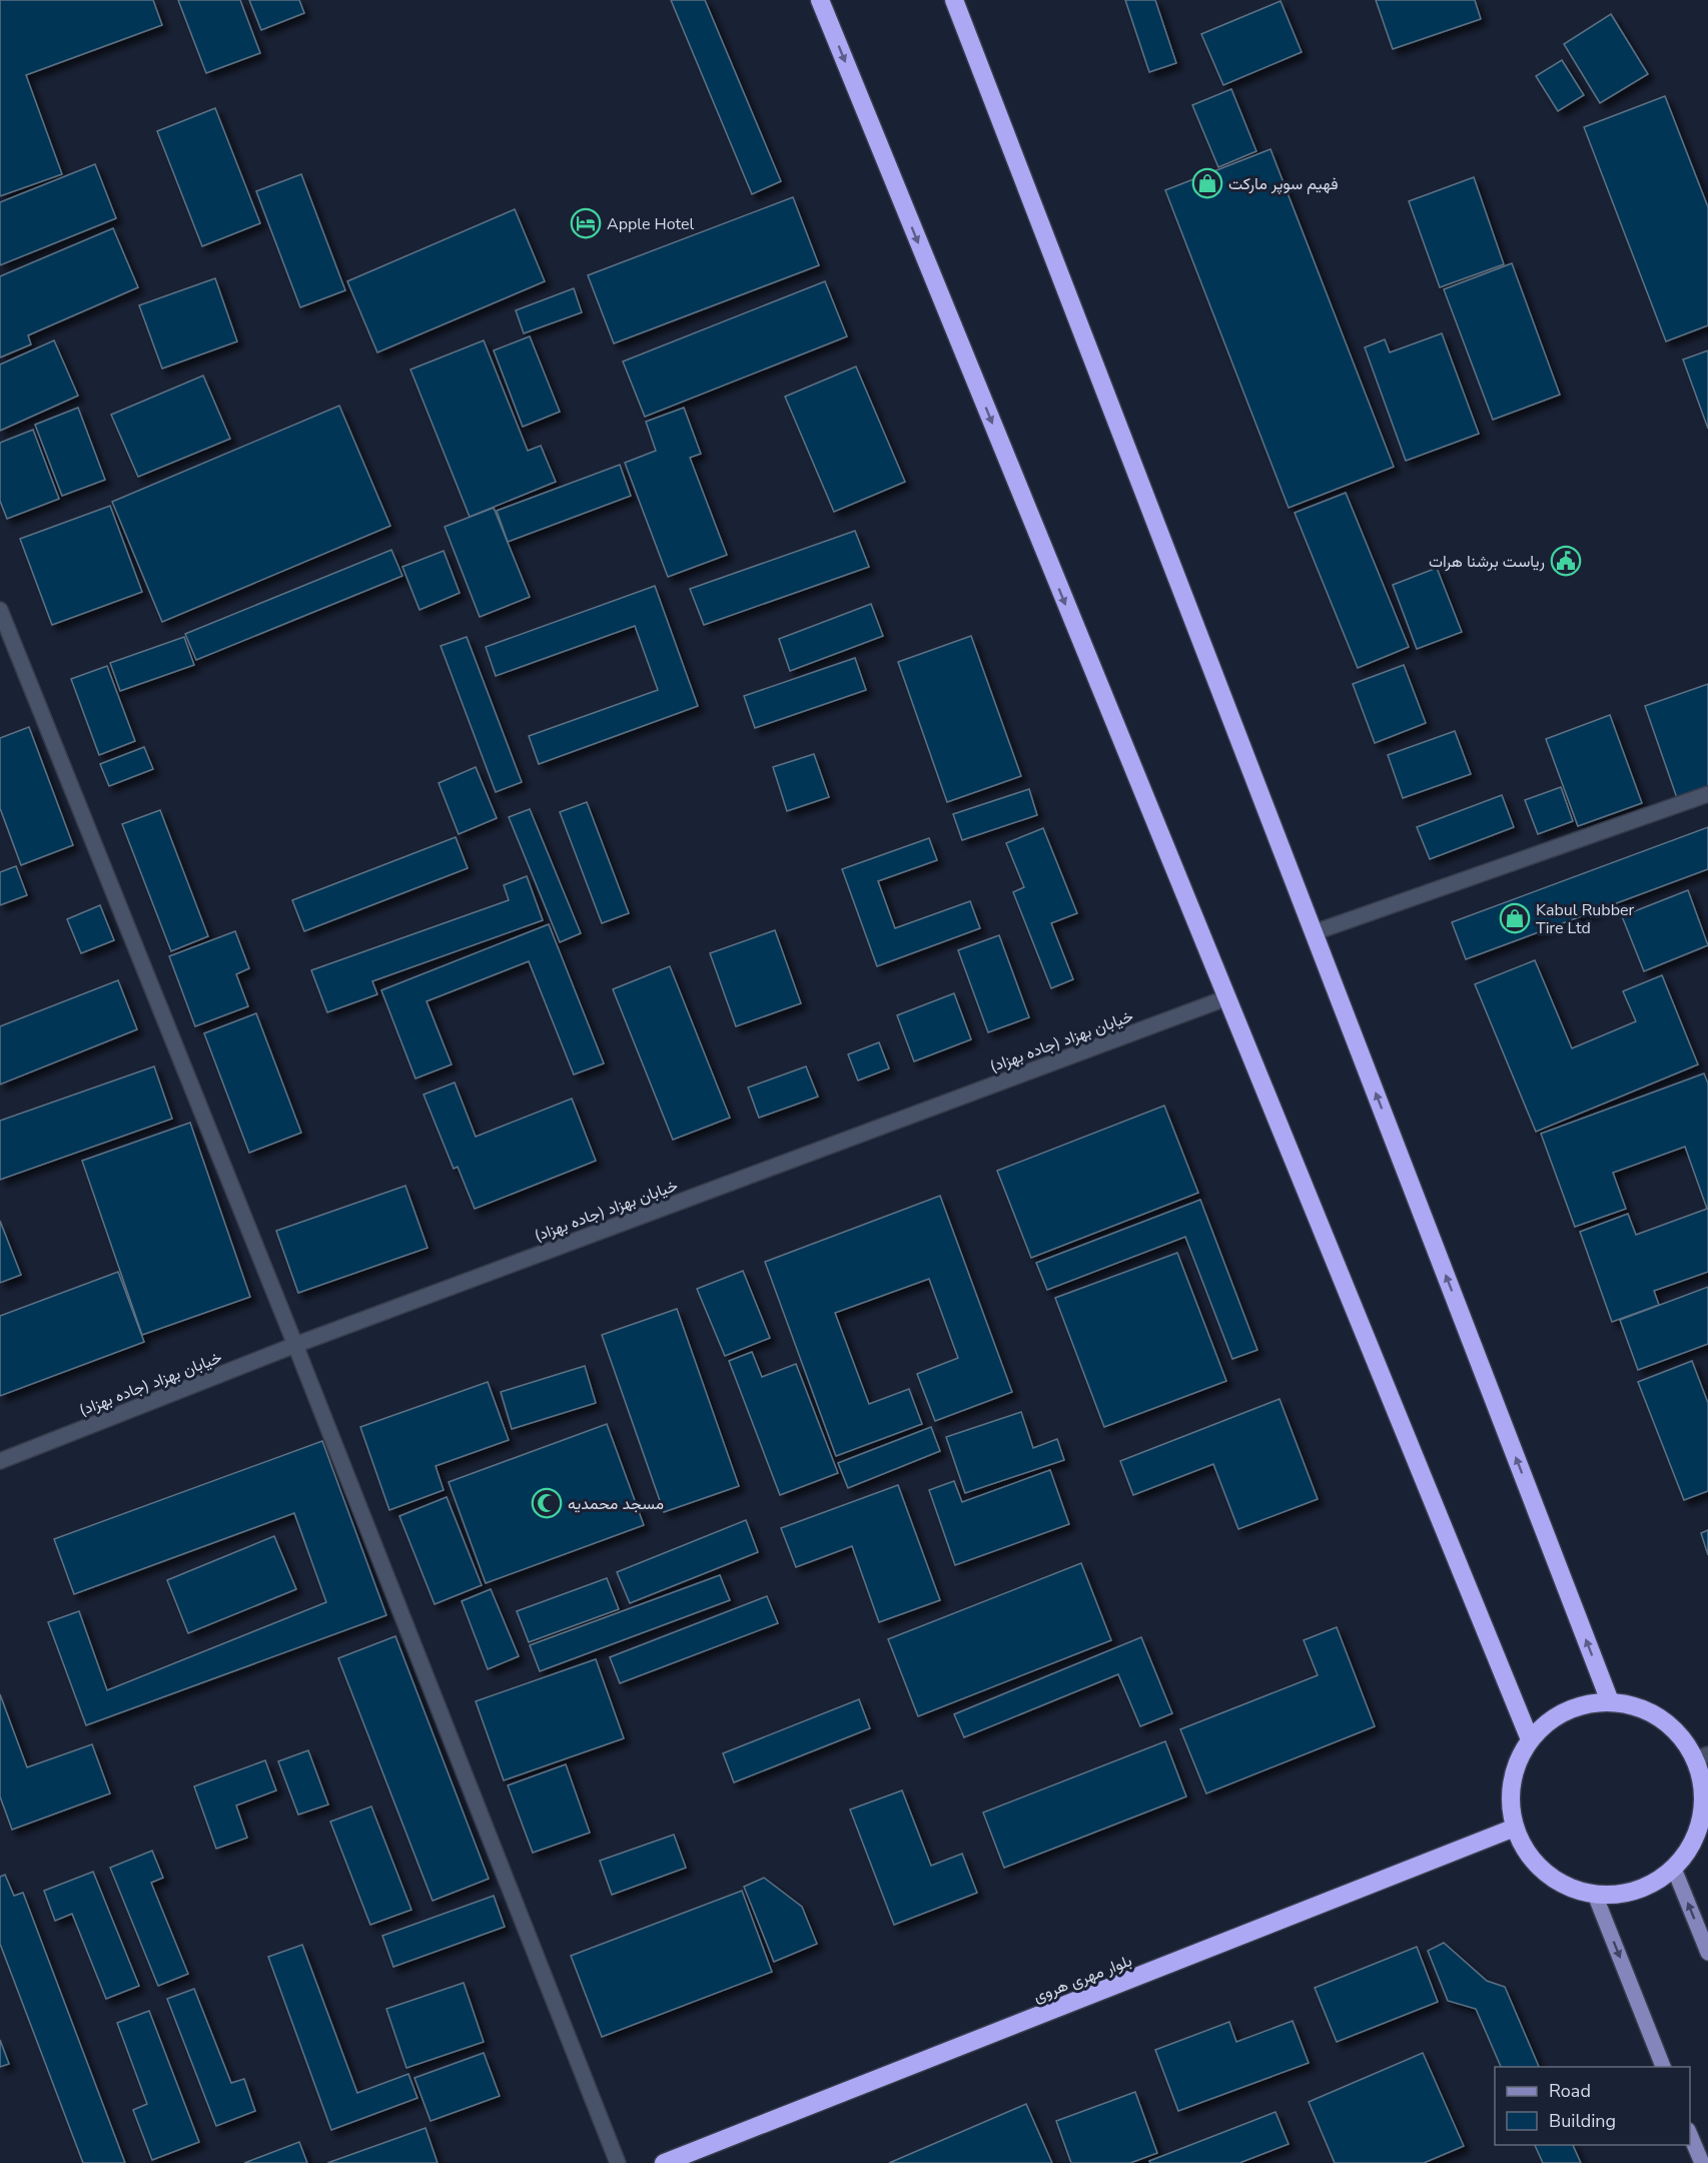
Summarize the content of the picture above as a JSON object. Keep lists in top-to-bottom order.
{
  "streets": {
    "highway": ["بلوار مهری هروی"],
    "street": ["خیابان بهزاد (جاده بهزاد)"]
  },
  "places": {
    "shop": ["فهیم سوپر مارکت", "Kabul Rubber Tire Ltd"],
    "hotel": ["Apple Hotel"],
    "public building": ["ریاست برشنا هرات"],
    "mosque": ["مسجد محمدیه"]
  },
  "legend": ["Road", "Building"]
}
